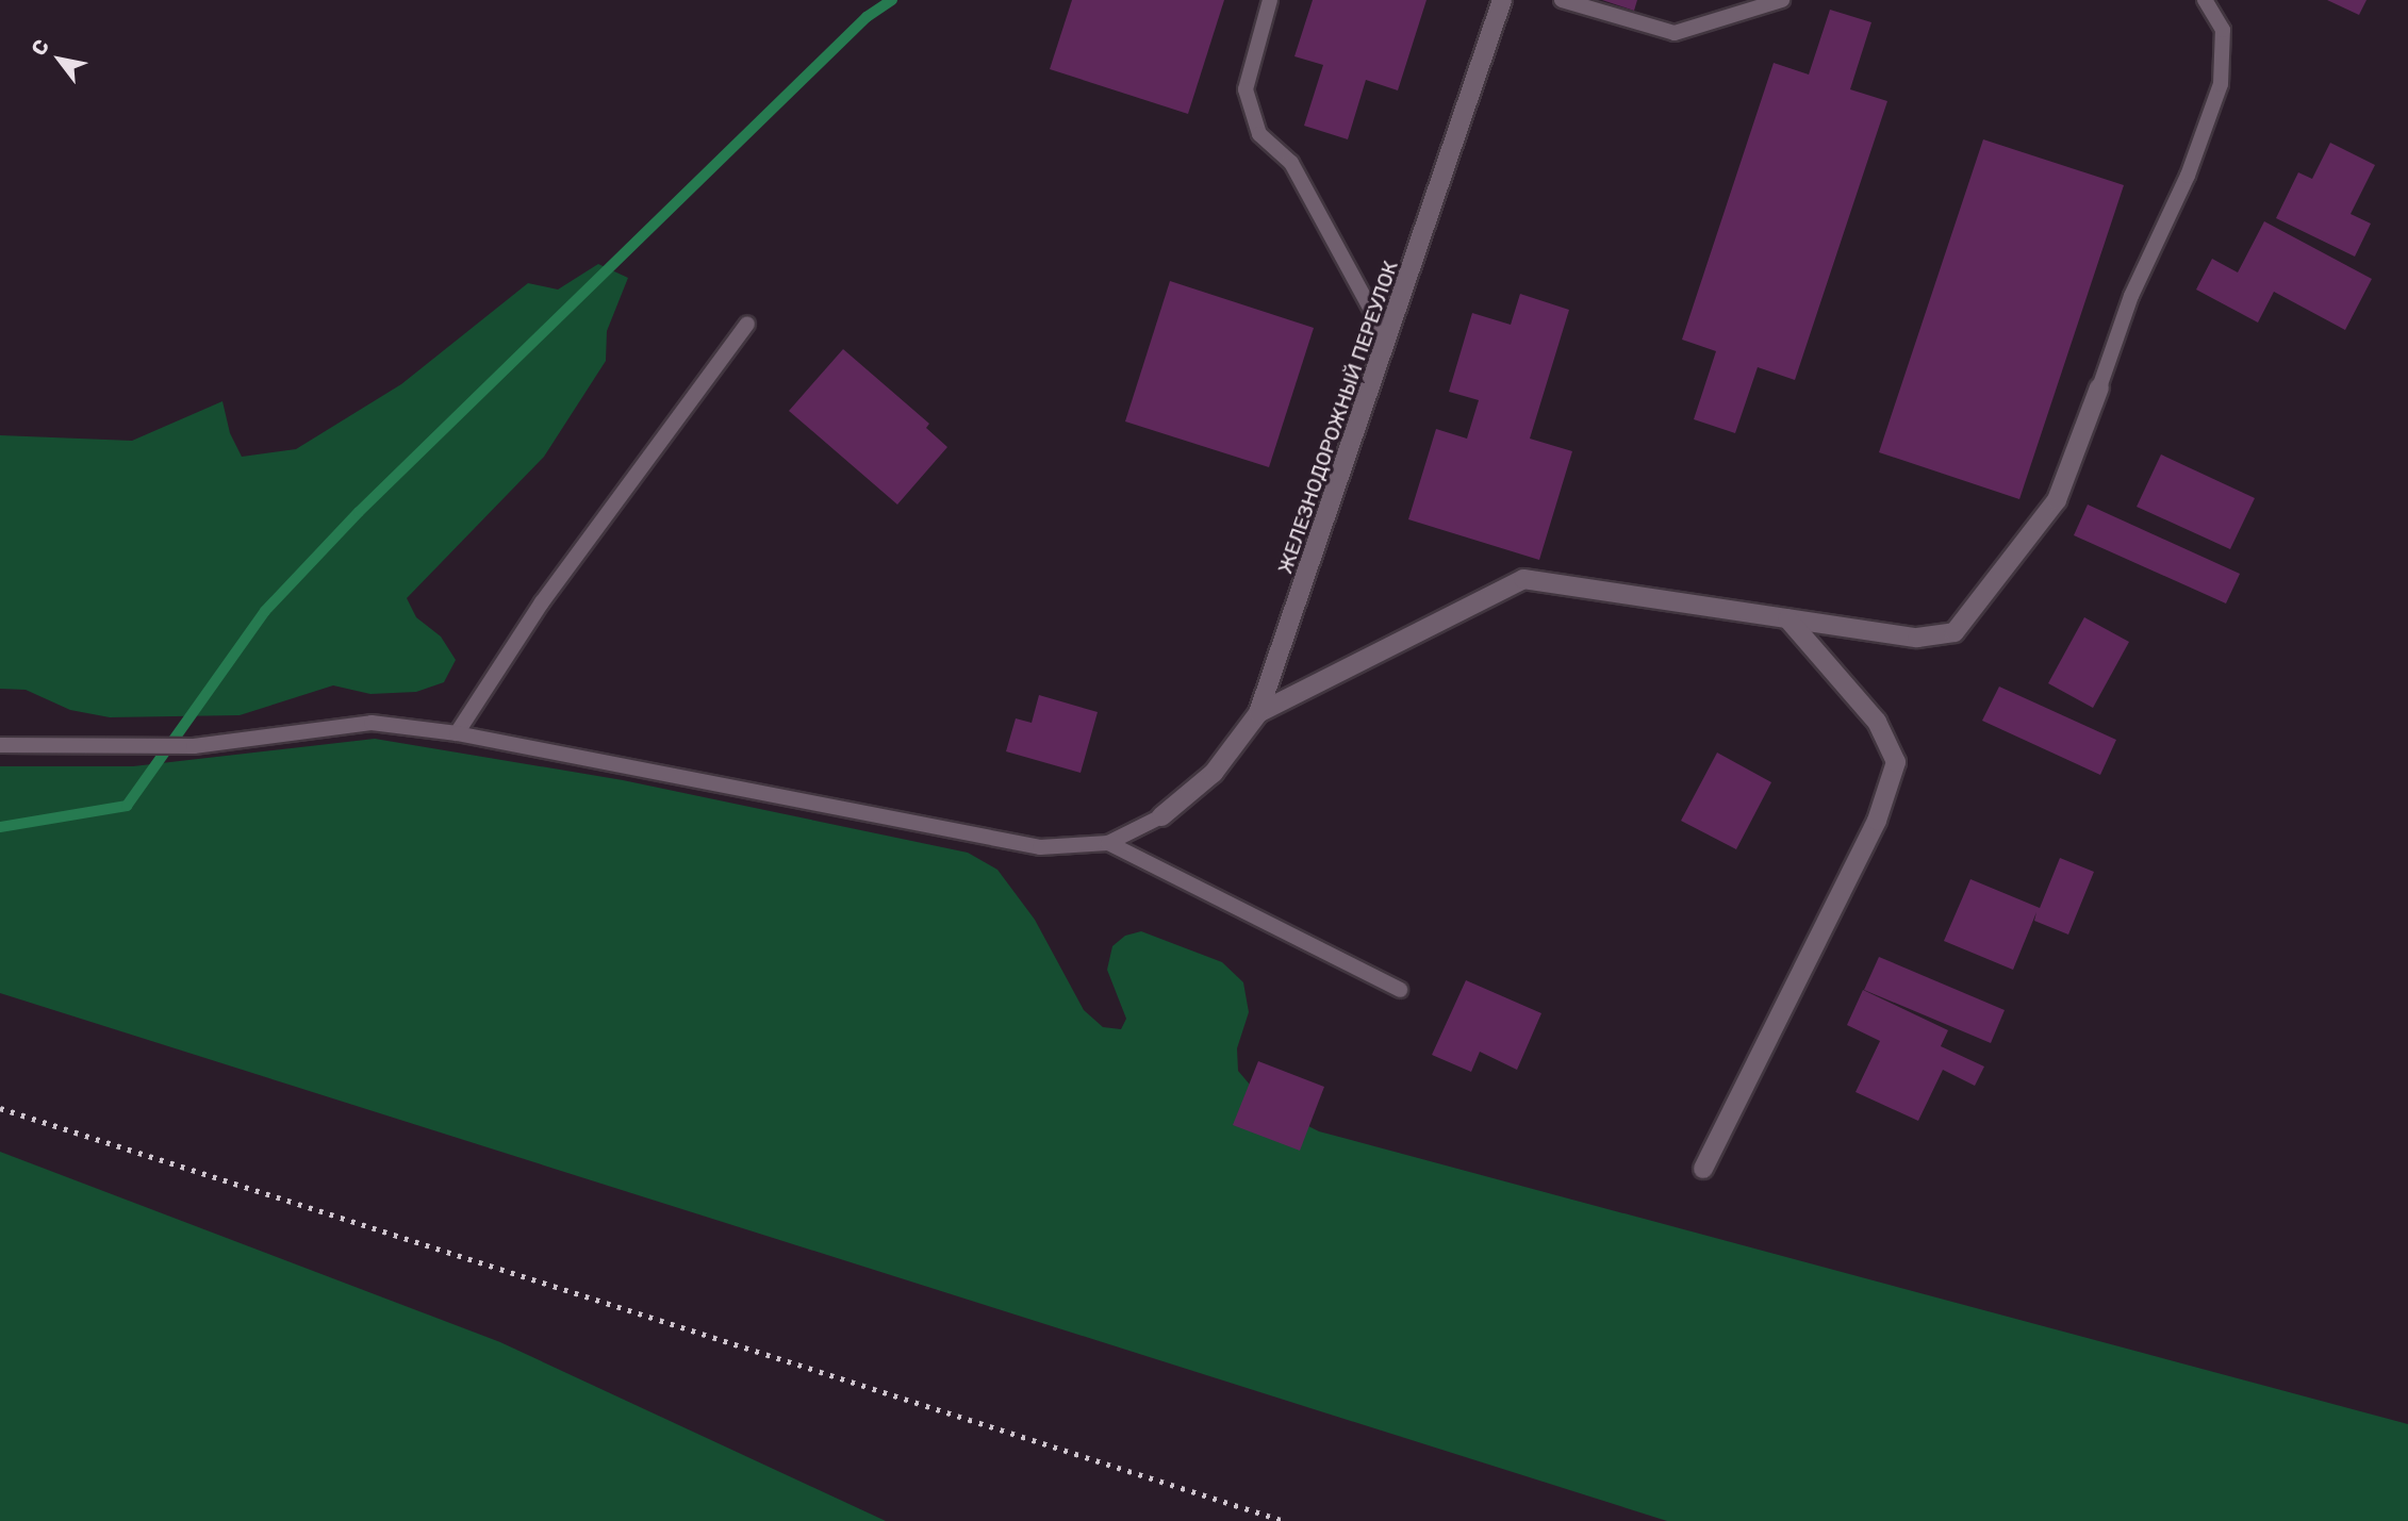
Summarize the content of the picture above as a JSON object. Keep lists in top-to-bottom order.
{
  "streets": {
    "street": ["ЖЕЛЕЗНОДОРОЖНЫЙ ПЕРЕУЛОК"]
  },
  "north": "top left"
}
